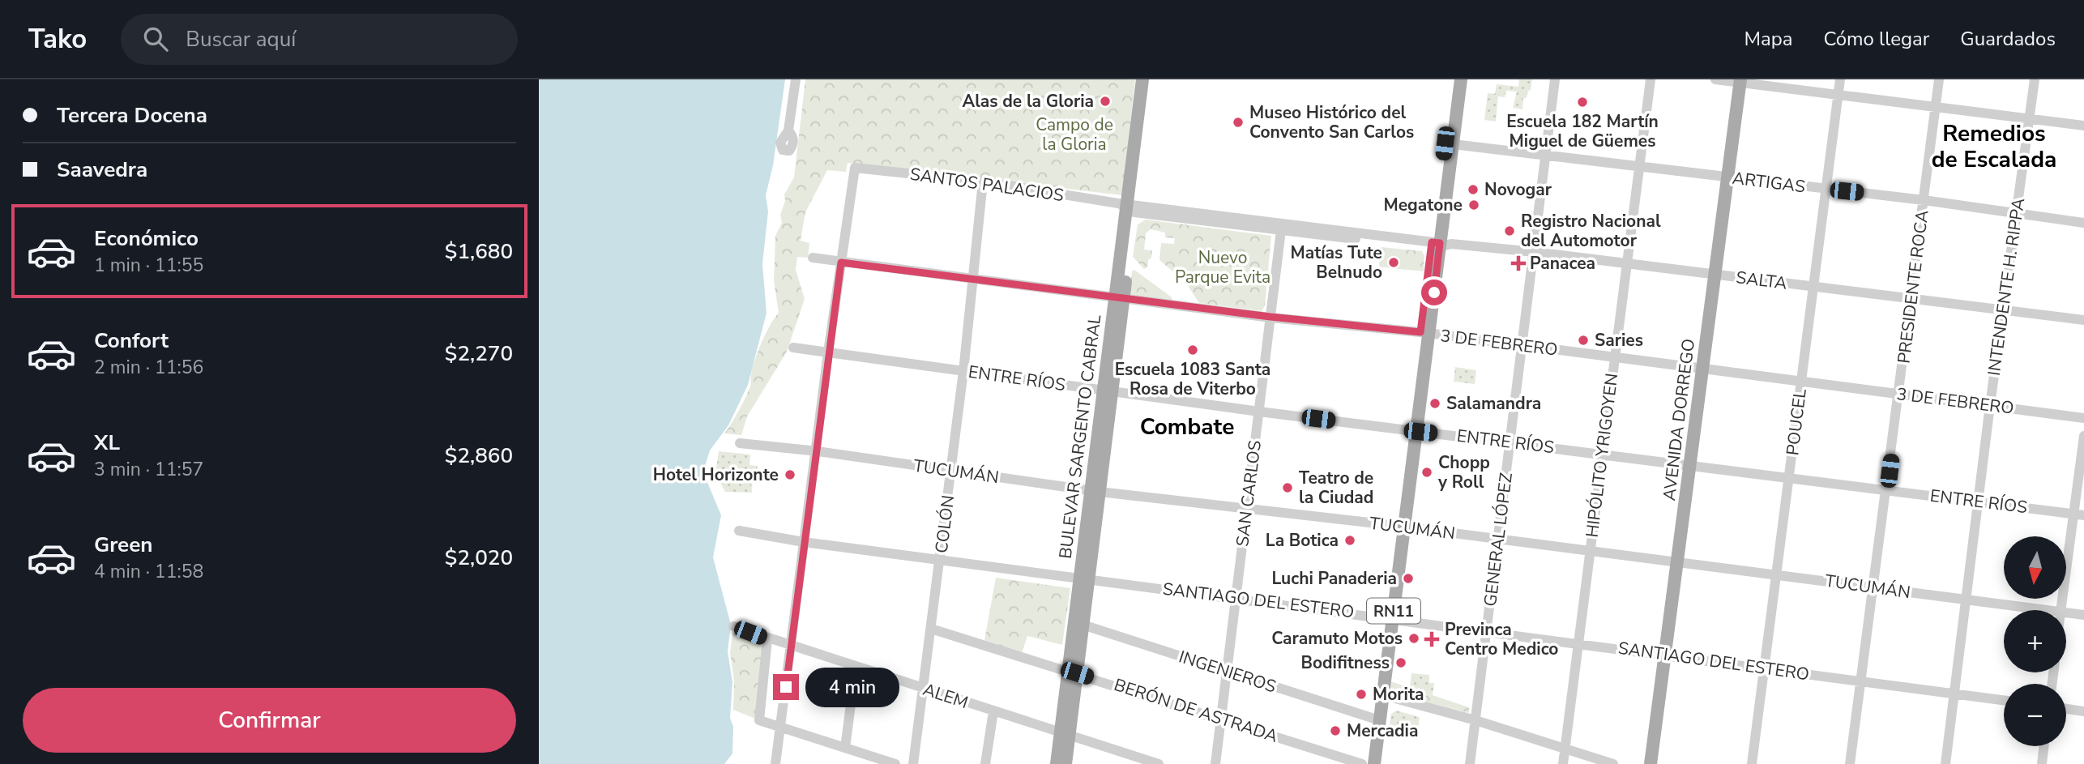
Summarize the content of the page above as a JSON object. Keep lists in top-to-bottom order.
{
  "streets": {
    "main road": ["AVENIDA DORREGO", "BULEVAR SARGENTO CABRAL", "RN11"],
    "street": [
      "ARTIGAS",
      "SANTOS PALACIOS",
      "SALTA",
      "PRESIDENTE ROCA",
      "INTENDENTE H. RIPPA",
      "3 DE FEBRERO",
      "ENTRE RÍOS",
      "POUCEL",
      "HIPÓLITO YRIGOYEN",
      "TUCUMÁN",
      "SAN CARLOS",
      "COLÓN",
      "GENERAL LÓPEZ",
      "SANTIAGO DEL ESTERO",
      "INGENIEROS",
      "ALEM",
      "BERÓN DE ASTRADA"
    ]
  },
  "crossings": [
    ["ARTIGAS", "PRESIDENTE ROCA"],
    ["ARTIGAS", "INTENDENTE H. RIPPA"],
    ["ARTIGAS", "AVENIDA DORREGO"],
    ["ARTIGAS", "POUCEL"],
    ["ARTIGAS", "HIPÓLITO YRIGOYEN"],
    ["ARTIGAS", "GENERAL LÓPEZ"],
    ["ARTIGAS", "RN11"],
    ["SANTOS PALACIOS", "SALTA"],
    ["SANTOS PALACIOS", "3 DE FEBRERO"],
    ["SANTOS PALACIOS", "BULEVAR SARGENTO CABRAL"],
    ["SANTOS PALACIOS", "SAN CARLOS"],
    ["SANTOS PALACIOS", "COLÓN"],
    ["SALTA", "PRESIDENTE ROCA"],
    ["SALTA", "INTENDENTE H. RIPPA"],
    ["SALTA", "AVENIDA DORREGO"],
    ["SALTA", "POUCEL"],
    ["SALTA", "HIPÓLITO YRIGOYEN"],
    ["SALTA", "SAN CARLOS"],
    ["SALTA", "GENERAL LÓPEZ"],
    ["SALTA", "RN11"],
    ["PRESIDENTE ROCA", "3 DE FEBRERO"],
    ["PRESIDENTE ROCA", "ENTRE RÍOS"],
    ["PRESIDENTE ROCA", "TUCUMÁN"],
    ["PRESIDENTE ROCA", "SANTIAGO DEL ESTERO"],
    ["INTENDENTE H. RIPPA", "3 DE FEBRERO"],
    ["INTENDENTE H. RIPPA", "ENTRE RÍOS"],
    ["INTENDENTE H. RIPPA", "TUCUMÁN"],
    ["INTENDENTE H. RIPPA", "SANTIAGO DEL ESTERO"],
    ["3 DE FEBRERO", "AVENIDA DORREGO"],
    ["3 DE FEBRERO", "POUCEL"],
    ["3 DE FEBRERO", "BULEVAR SARGENTO CABRAL"],
    ["3 DE FEBRERO", "HIPÓLITO YRIGOYEN"],
    ["3 DE FEBRERO", "SAN CARLOS"],
    ["3 DE FEBRERO", "COLÓN"],
    ["3 DE FEBRERO", "GENERAL LÓPEZ"],
    ["3 DE FEBRERO", "RN11"],
    ["ENTRE RÍOS", "AVENIDA DORREGO"],
    ["ENTRE RÍOS", "POUCEL"],
    ["ENTRE RÍOS", "BULEVAR SARGENTO CABRAL"],
    ["ENTRE RÍOS", "HIPÓLITO YRIGOYEN"],
    ["ENTRE RÍOS", "SAN CARLOS"],
    ["ENTRE RÍOS", "COLÓN"],
    ["ENTRE RÍOS", "GENERAL LÓPEZ"],
    ["ENTRE RÍOS", "RN11"],
    ["AVENIDA DORREGO", "TUCUMÁN"],
    ["AVENIDA DORREGO", "SANTIAGO DEL ESTERO"],
    ["POUCEL", "TUCUMÁN"],
    ["POUCEL", "SANTIAGO DEL ESTERO"],
    ["BULEVAR SARGENTO CABRAL", "TUCUMÁN"],
    ["BULEVAR SARGENTO CABRAL", "SANTIAGO DEL ESTERO"],
    ["BULEVAR SARGENTO CABRAL", "INGENIEROS"],
    ["BULEVAR SARGENTO CABRAL", "ALEM"],
    ["BULEVAR SARGENTO CABRAL", "BERÓN DE ASTRADA"],
    ["HIPÓLITO YRIGOYEN", "TUCUMÁN"],
    ["HIPÓLITO YRIGOYEN", "SANTIAGO DEL ESTERO"],
    ["TUCUMÁN", "SAN CARLOS"],
    ["TUCUMÁN", "COLÓN"],
    ["TUCUMÁN", "GENERAL LÓPEZ"],
    ["TUCUMÁN", "RN11"],
    ["SAN CARLOS", "SANTIAGO DEL ESTERO"],
    ["SAN CARLOS", "INGENIEROS"],
    ["SAN CARLOS", "BERÓN DE ASTRADA"],
    ["COLÓN", "SANTIAGO DEL ESTERO"],
    ["COLÓN", "ALEM"],
    ["COLÓN", "BERÓN DE ASTRADA"],
    ["GENERAL LÓPEZ", "SANTIAGO DEL ESTERO"],
    ["SANTIAGO DEL ESTERO", "RN11"],
    ["RN11", "INGENIEROS"],
    ["RN11", "BERÓN DE ASTRADA"]
  ],
  "districts": ["Remedios de Escalada", "Combate"],
  "parks": ["Campo de la Gloria", "Nuevo Parque Evita"],
  "places": {
    "other": [
      "Alas de la Gloria",
      "Escuela 182 Martín Miguel de Güemes",
      "Museo Histórico del Convento San Carlos",
      "Novogar",
      "Megatone",
      "Registro Nacional del Automotor",
      "Matías Tute Belnudo",
      "Saries",
      "Escuela 1083 Santa Rosa de Viterbo",
      "Salamandra",
      "Chopp y Roll",
      "Hotel Horizonte",
      "Teatro de la Ciudad",
      "La Botica",
      "Luchi Panaderia",
      "Caramuto Motos",
      "Bodifitness",
      "Morita",
      "Mercadia"
    ],
    "health": ["Panacea", "Previnca Centro Medico"]
  },
  "north": "bottom",
  "page": {
    "header": "Tako",
    "search": "Buscar aquí",
    "nav": ["Mapa", "Cómo llegar", "Guardados"],
    "banner": ["Tercera Docena", "Saavedra"],
    "list": [
      {
        "name": "Económico",
        "note": "1 min · 11:55",
        "value": "$1,680"
      },
      {
        "name": "Confort",
        "note": "2 min · 11:56",
        "value": "$2,270"
      },
      {
        "name": "XL",
        "note": "3 min · 11:57",
        "value": "$2,860"
      },
      {
        "name": "Green",
        "note": "4 min · 11:58",
        "value": "$2,020"
      }
    ],
    "map_buttons": ["+", "−"],
    "bubble": "4 min",
    "buttons": "Confirmar"
  }
}
